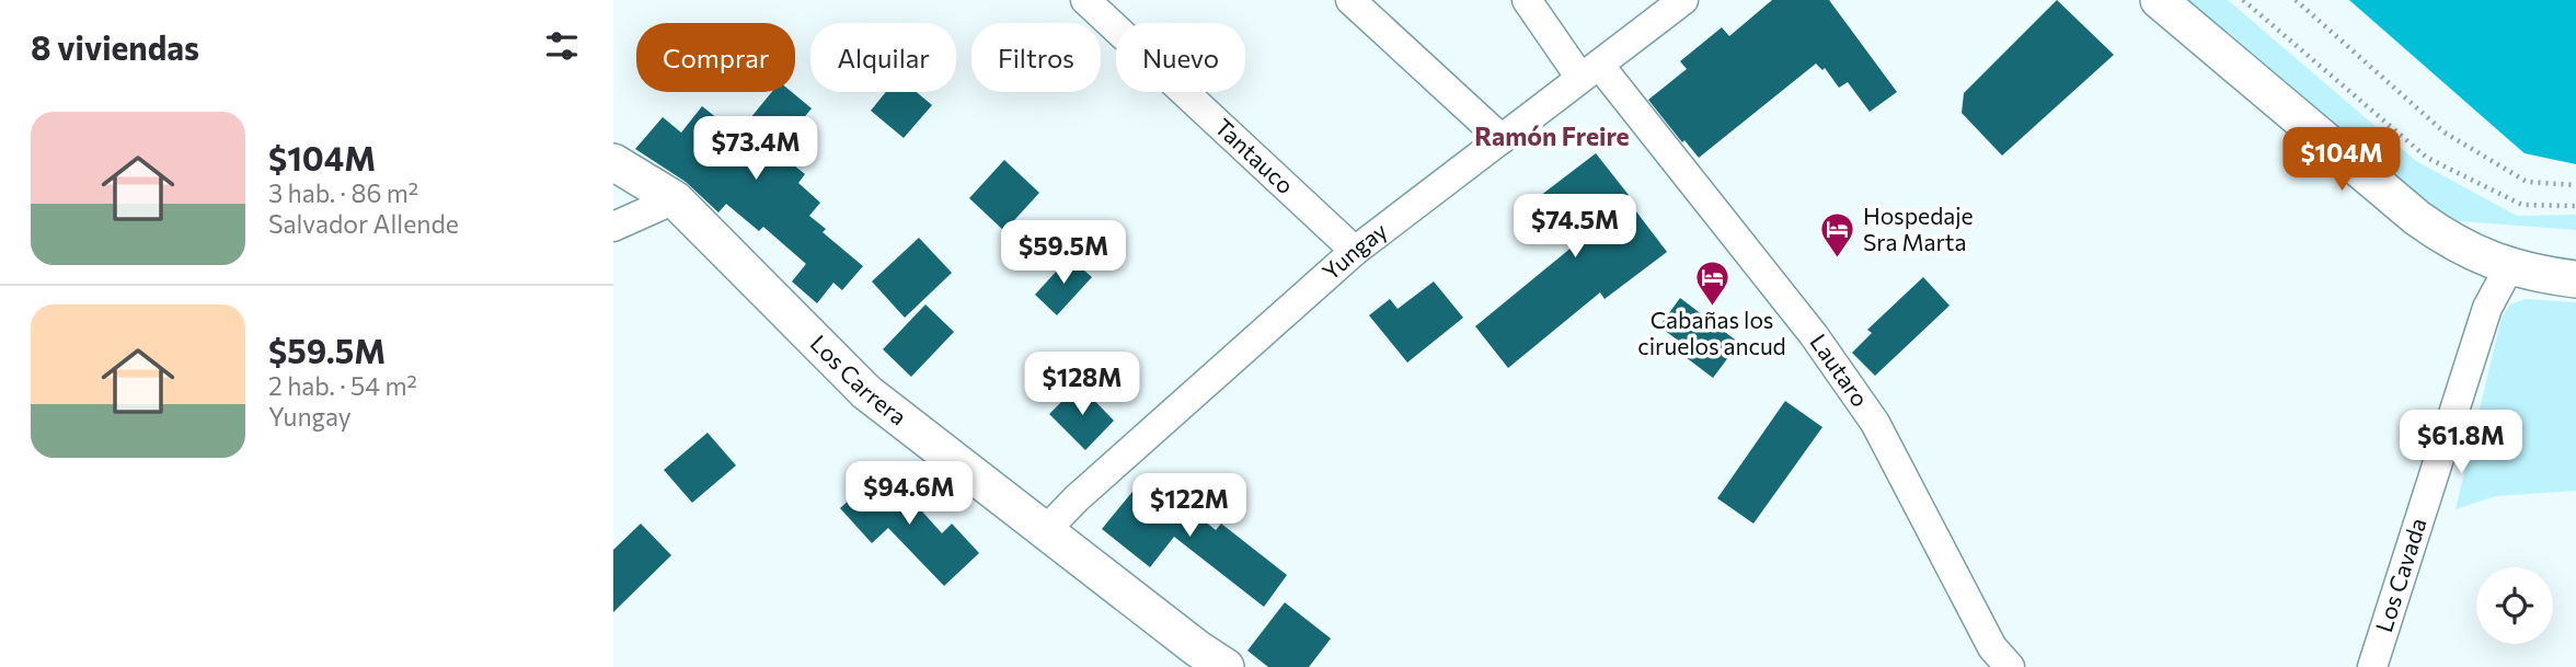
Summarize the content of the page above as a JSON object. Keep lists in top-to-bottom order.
{
  "streets": {
    "street": [
      "Tantauco",
      "Yungay",
      "Lautaro",
      "Los Carrera",
      "Los Cavada"
    ]
  },
  "crossings": [
    ["Tantauco", "Yungay"],
    ["Yungay", "Lautaro"],
    ["Yungay", "Los Carrera"]
  ],
  "districts": ["Ramón Freire"],
  "places": {
    "hotel": ["Hospedaje Sra Marta", "Cabañas los ciruelos ancud"]
  },
  "page": {
    "heading": "8 viviendas",
    "chip": [
      "Comprar",
      "Alquilar",
      "Filtros",
      "Nuevo"
    ],
    "list": [
      {
        "name": "$104M",
        "note": "3 hab. · 86 m² · Salvador Allende"
      },
      {
        "name": "$59.5M",
        "note": "2 hab. · 54 m² · Yungay"
      }
    ],
    "price": [
      "$73.4M",
      "$104M",
      "$74.5M",
      "$59.5M",
      "$128M",
      "$61.8M",
      "$94.6M",
      "$122M"
    ]
  }
}
